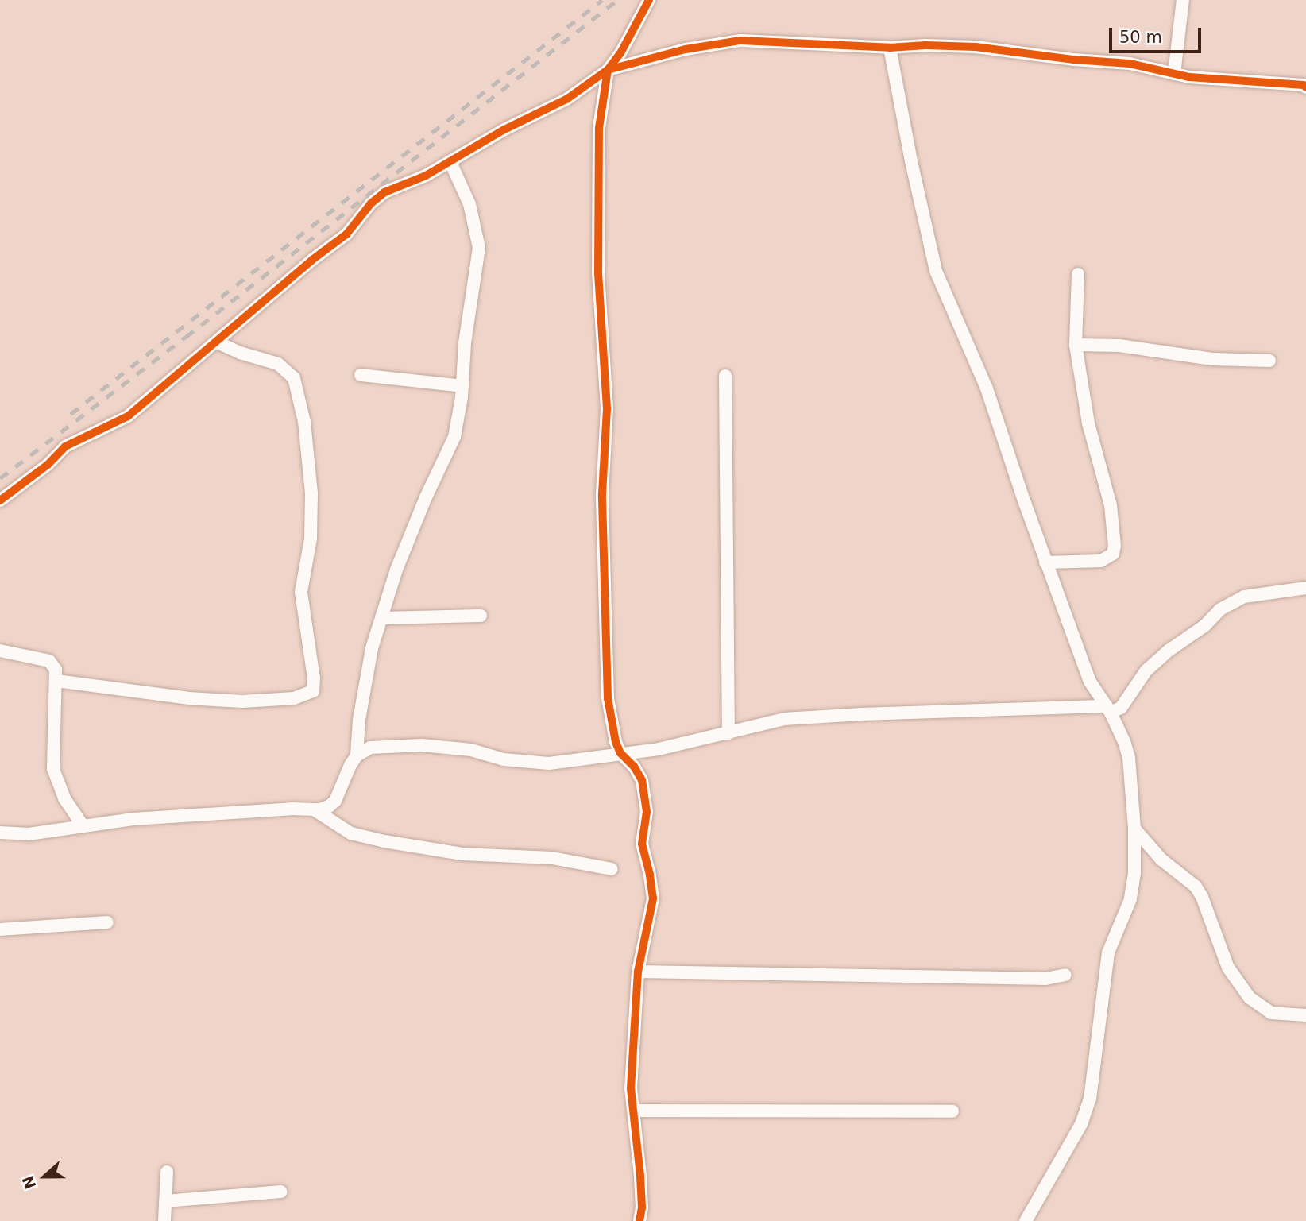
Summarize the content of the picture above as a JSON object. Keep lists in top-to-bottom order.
{
  "scale_bar": "50 m",
  "north": "left"
}
